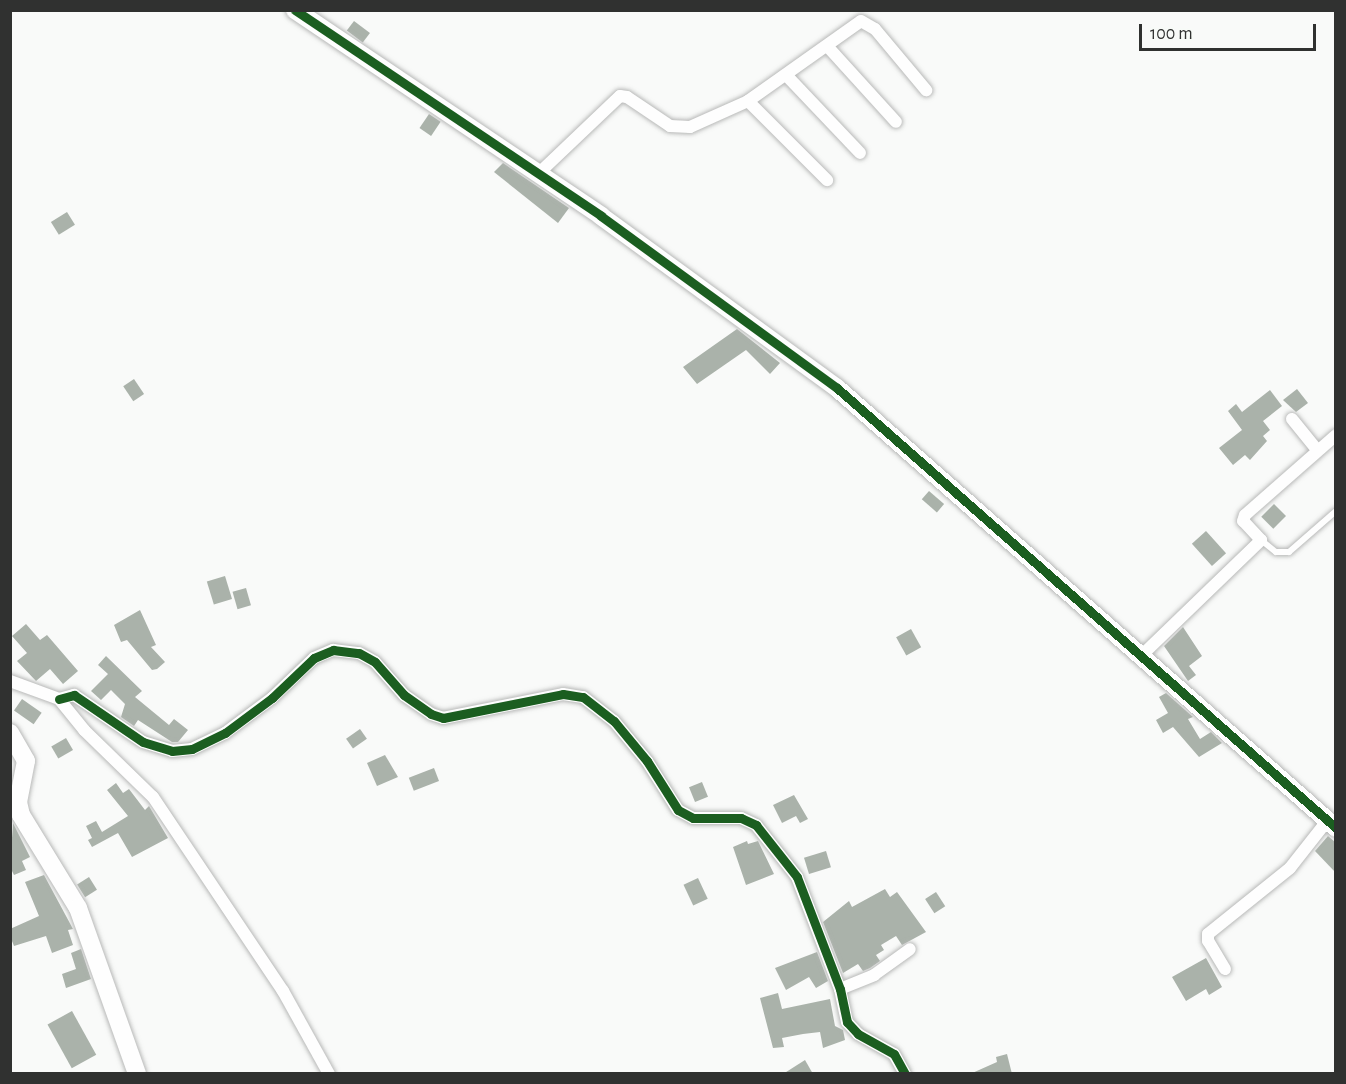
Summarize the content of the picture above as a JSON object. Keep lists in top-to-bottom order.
{
  "scale_bar": "100 m"
}
